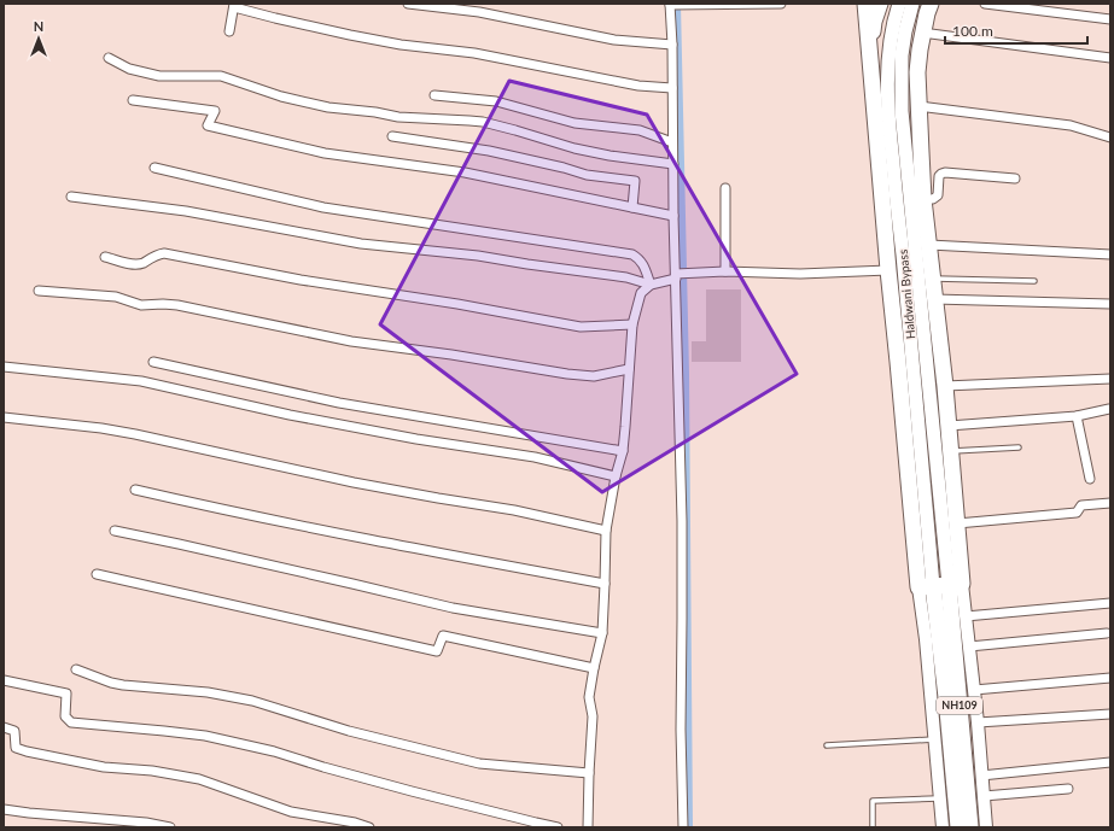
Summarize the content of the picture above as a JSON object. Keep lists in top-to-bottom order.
{
  "streets": {
    "highway": ["NH109"],
    "main road": ["Haldwani Bypass"]
  },
  "crossings": [
    ["Haldwani Bypass", "NH109"]
  ],
  "scale_bar": "100 m",
  "north": "top"
}
